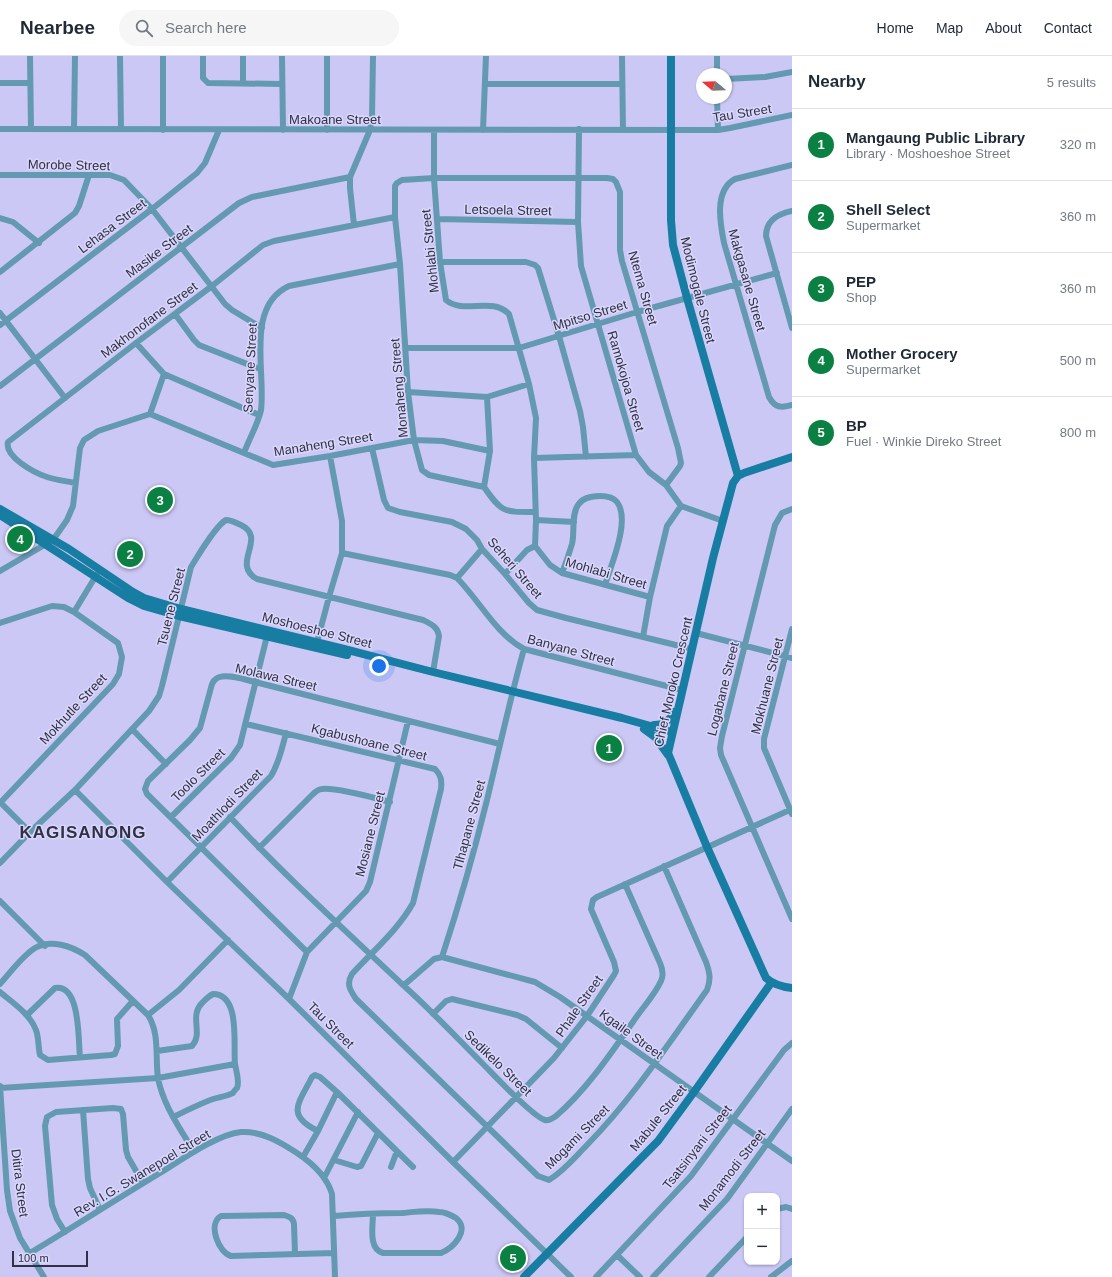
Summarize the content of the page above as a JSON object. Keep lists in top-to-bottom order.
{
  "streets": {
    "street": [
      "Tau Street",
      "Makoane Street",
      "Morobe Street",
      "Letsoela Street",
      "Lehasa Street",
      "Masike Street",
      "Mohlabi Street",
      "Makgasane Street",
      "Ntema Street",
      "Modimogale Street",
      "Mpitso Street",
      "Makhonofane Street",
      "Senyane Street",
      "Ramokojoa Street",
      "Monaheng Street",
      "Manaheng Street",
      "Seheri Street",
      "Tsuene Street",
      "Moshoeshoe Street",
      "Banyane Street",
      "Molawa Street",
      "Chief Moroko Crescent",
      "Mokhuane Street",
      "Logabane Street",
      "Mokhutle Street",
      "Kgabushoane Street",
      "Toolo Street",
      "Moathlodi Street",
      "Tlhapane Street",
      "Mosiane Street",
      "Phale Street",
      "Kgaile Street",
      "Sedikelo Street",
      "Mabule Street",
      "Mogami Street",
      "Tsatsinyani Street",
      "Monamodi Street",
      "Rev. I.G. Swanepoel Street",
      "Ditira Street"
    ]
  },
  "crossings": [
    ["Tau Street", "Makoane Street"],
    ["Tau Street", "Modimogale Street"],
    ["Tau Street", "Tsuene Street"],
    ["Tau Street", "Moathlodi Street"],
    ["Tau Street", "Mosiane Street"],
    ["Tau Street", "Phale Street"],
    ["Tau Street", "Mabule Street"],
    ["Makoane Street", "Lehasa Street"],
    ["Makoane Street", "Mohlabi Street"],
    ["Makoane Street", "Modimogale Street"],
    ["Makoane Street", "Ramokojoa Street"],
    ["Morobe Street", "Lehasa Street"],
    ["Morobe Street", "Masike Street"],
    ["Morobe Street", "Makhonofane Street"],
    ["Morobe Street", "Senyane Street"],
    ["Letsoela Street", "Mohlabi Street"],
    ["Letsoela Street", "Ramokojoa Street"],
    ["Mohlabi Street", "Ntema Street"],
    ["Mohlabi Street", "Mpitso Street"],
    ["Makgasane Street", "Mpitso Street"],
    ["Ntema Street", "Mpitso Street"],
    ["Ntema Street", "Ramokojoa Street"],
    ["Ntema Street", "Monaheng Street"],
    ["Modimogale Street", "Mpitso Street"],
    ["Modimogale Street", "Chief Moroko Crescent"],
    ["Mpitso Street", "Ramokojoa Street"],
    ["Mpitso Street", "Monaheng Street"],
    ["Makhonofane Street", "Monaheng Street"],
    ["Senyane Street", "Monaheng Street"],
    ["Senyane Street", "Manaheng Street"],
    ["Monaheng Street", "Manaheng Street"],
    ["Manaheng Street", "Seheri Street"],
    ["Seheri Street", "Chief Moroko Crescent"],
    ["Tsuene Street", "Moshoeshoe Street"],
    ["Moshoeshoe Street", "Chief Moroko Crescent"],
    ["Moshoeshoe Street", "Toolo Street"],
    ["Moshoeshoe Street", "Tlhapane Street"],
    ["Banyane Street", "Chief Moroko Crescent"],
    ["Banyane Street", "Tlhapane Street"],
    ["Molawa Street", "Toolo Street"],
    ["Molawa Street", "Moathlodi Street"],
    ["Molawa Street", "Tlhapane Street"],
    ["Molawa Street", "Mosiane Street"],
    ["Chief Moroko Crescent", "Phale Street"],
    ["Chief Moroko Crescent", "Mabule Street"],
    ["Mokhuane Street", "Phale Street"],
    ["Logabane Street", "Phale Street"],
    ["Kgabushoane Street", "Toolo Street"],
    ["Kgabushoane Street", "Moathlodi Street"],
    ["Kgabushoane Street", "Mosiane Street"],
    ["Kgabushoane Street", "Sedikelo Street"],
    ["Kgabushoane Street", "Mogami Street"],
    ["Moathlodi Street", "Sedikelo Street"],
    ["Tlhapane Street", "Kgaile Street"],
    ["Mosiane Street", "Sedikelo Street"],
    ["Phale Street", "Kgaile Street"],
    ["Phale Street", "Sedikelo Street"],
    ["Phale Street", "Mogami Street"],
    ["Kgaile Street", "Sedikelo Street"],
    ["Kgaile Street", "Mabule Street"],
    ["Kgaile Street", "Mogami Street"],
    ["Kgaile Street", "Tsatsinyani Street"],
    ["Kgaile Street", "Monamodi Street"],
    ["Rev. I.G. Swanepoel Street", "Ditira Street"]
  ],
  "districts": ["KAGISANONG"],
  "scale_bar": "100 m",
  "north": "left",
  "page": {
    "header": "Nearbee",
    "search": "Search here",
    "nav": [
      "Home",
      "Map",
      "About",
      "Contact"
    ],
    "heading": ["Nearby", "5 results"],
    "list": [
      {
        "mark": "1",
        "name": "Mangaung Public Library",
        "note": "Library · Moshoeshoe Street",
        "value": "320 m"
      },
      {
        "mark": "2",
        "name": "Shell Select",
        "note": "Supermarket",
        "value": "360 m"
      },
      {
        "mark": "3",
        "name": "PEP",
        "note": "Shop",
        "value": "360 m"
      },
      {
        "mark": "4",
        "name": "Mother Grocery",
        "note": "Supermarket",
        "value": "500 m"
      },
      {
        "mark": "5",
        "name": "BP",
        "note": "Fuel · Winkie Direko Street",
        "value": "800 m"
      }
    ],
    "pins": [
      "3",
      "4",
      "2",
      "1",
      "5"
    ],
    "map_buttons": ["+", "−"],
    "scale": "100 m"
  }
}
